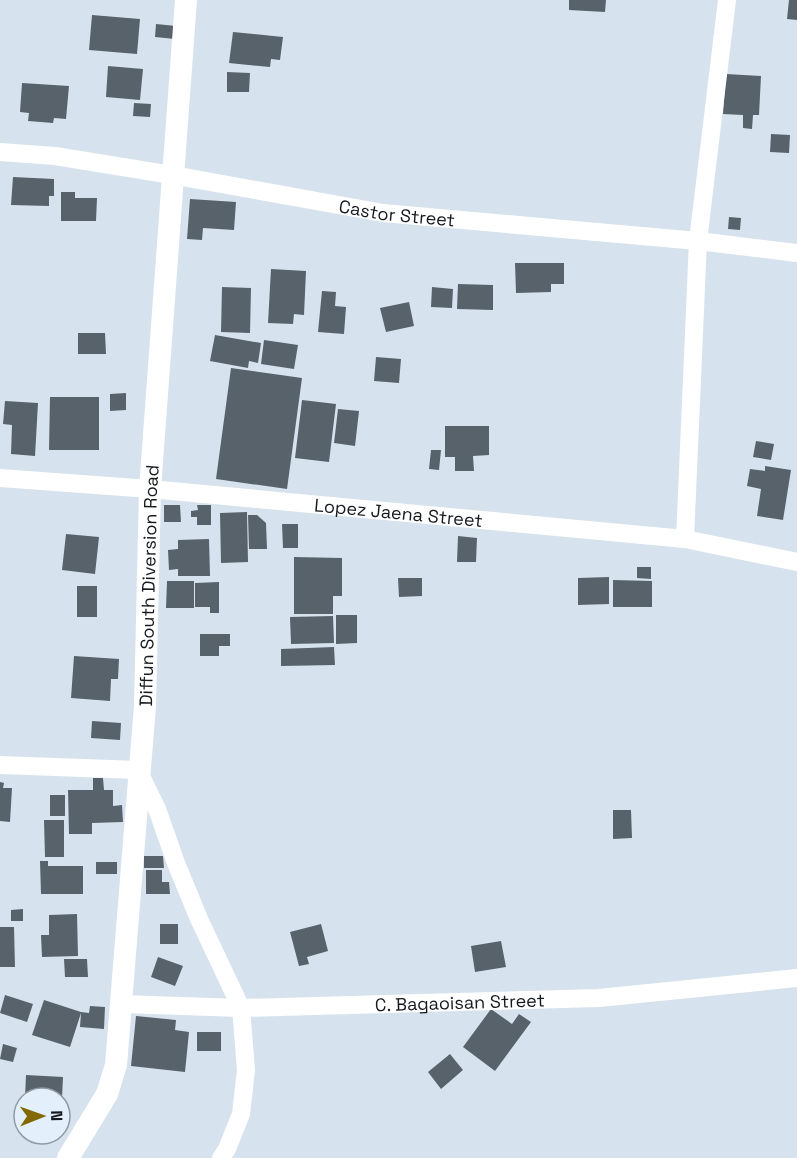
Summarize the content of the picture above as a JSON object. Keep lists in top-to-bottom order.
{
  "streets": {
    "street": [
      "Castor Street",
      "Lopez Jaena Street",
      "Diffun South Diversion Road",
      "C. Bagaoisan Street"
    ]
  },
  "crossings": [
    ["Castor Street", "Diffun South Diversion Road"],
    ["Lopez Jaena Street", "Diffun South Diversion Road"],
    ["Diffun South Diversion Road", "C. Bagaoisan Street"]
  ],
  "north": "right"
}
